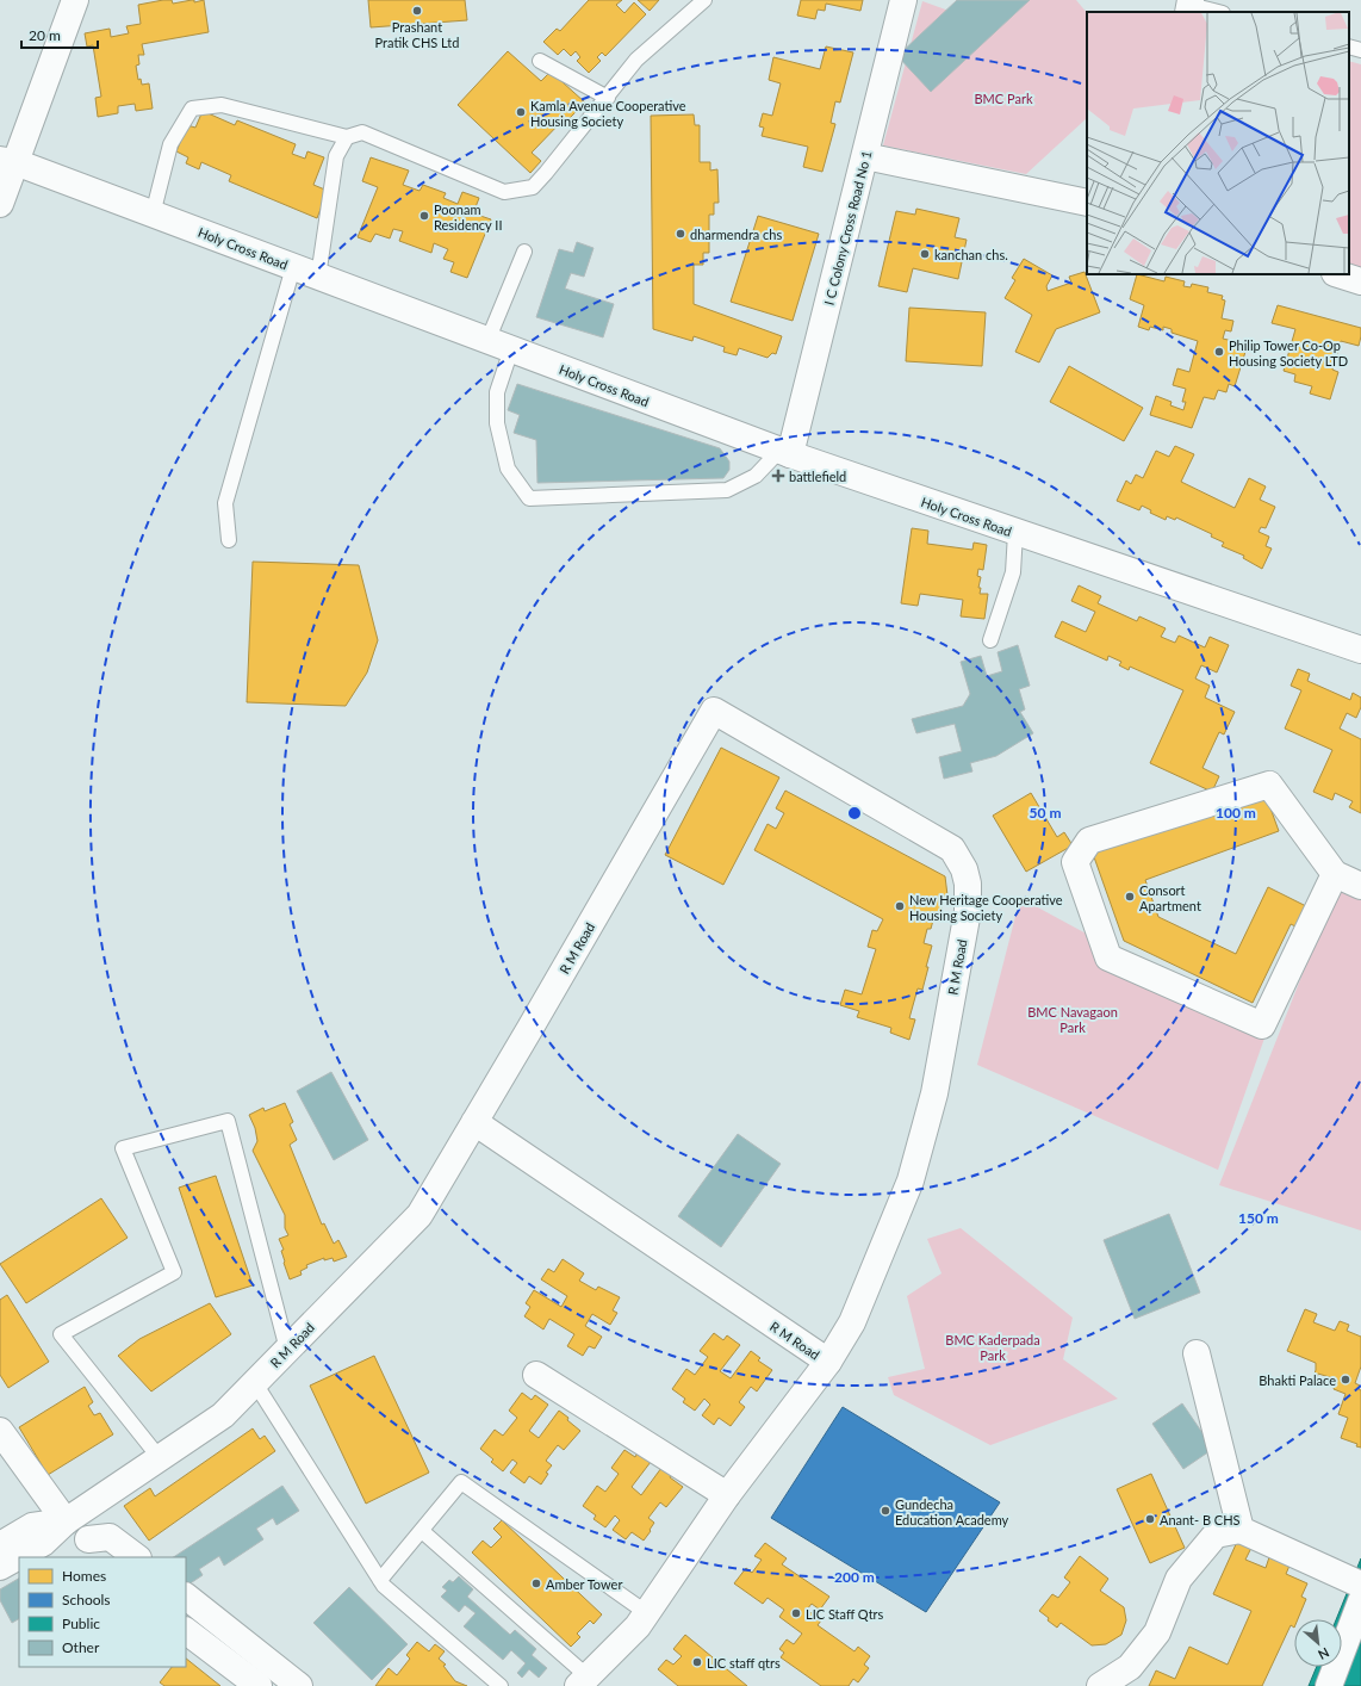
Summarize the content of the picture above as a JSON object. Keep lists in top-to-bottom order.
{
  "streets": {
    "street": ["I C Colony Cross Road No 1", "Holy Cross Road", "R M Road"]
  },
  "crossings": [
    ["I C Colony Cross Road No 1", "Holy Cross Road"]
  ],
  "parks": ["BMC Park", "BMC Navagaon Park", "BMC Kaderpada Park"],
  "places": {
    "other": [
      "Prashant Pratik CHS Ltd",
      "Kamla Avenue Cooperative Housing Society",
      "Poonam Residency II",
      "dharmendra chs",
      "kanchan chs.",
      "Philip Tower Co-Op Housing Society LTD",
      "Consort Apartment",
      "New Heritage Cooperative Housing Society",
      "Bhakti Palace",
      "Gundecha Education Academy",
      "Anant- B CHS",
      "Amber Tower",
      "LIC Staff Qtrs",
      "LIC staff qtrs"
    ],
    "health": ["battlefield"]
  },
  "legend": [
    "Homes",
    "Schools",
    "Public",
    "Other"
  ],
  "scale_bar": "20 m",
  "north": "bottom right",
  "rings": [
    "50 m",
    "100 m",
    "150 m",
    "200 m"
  ]
}
